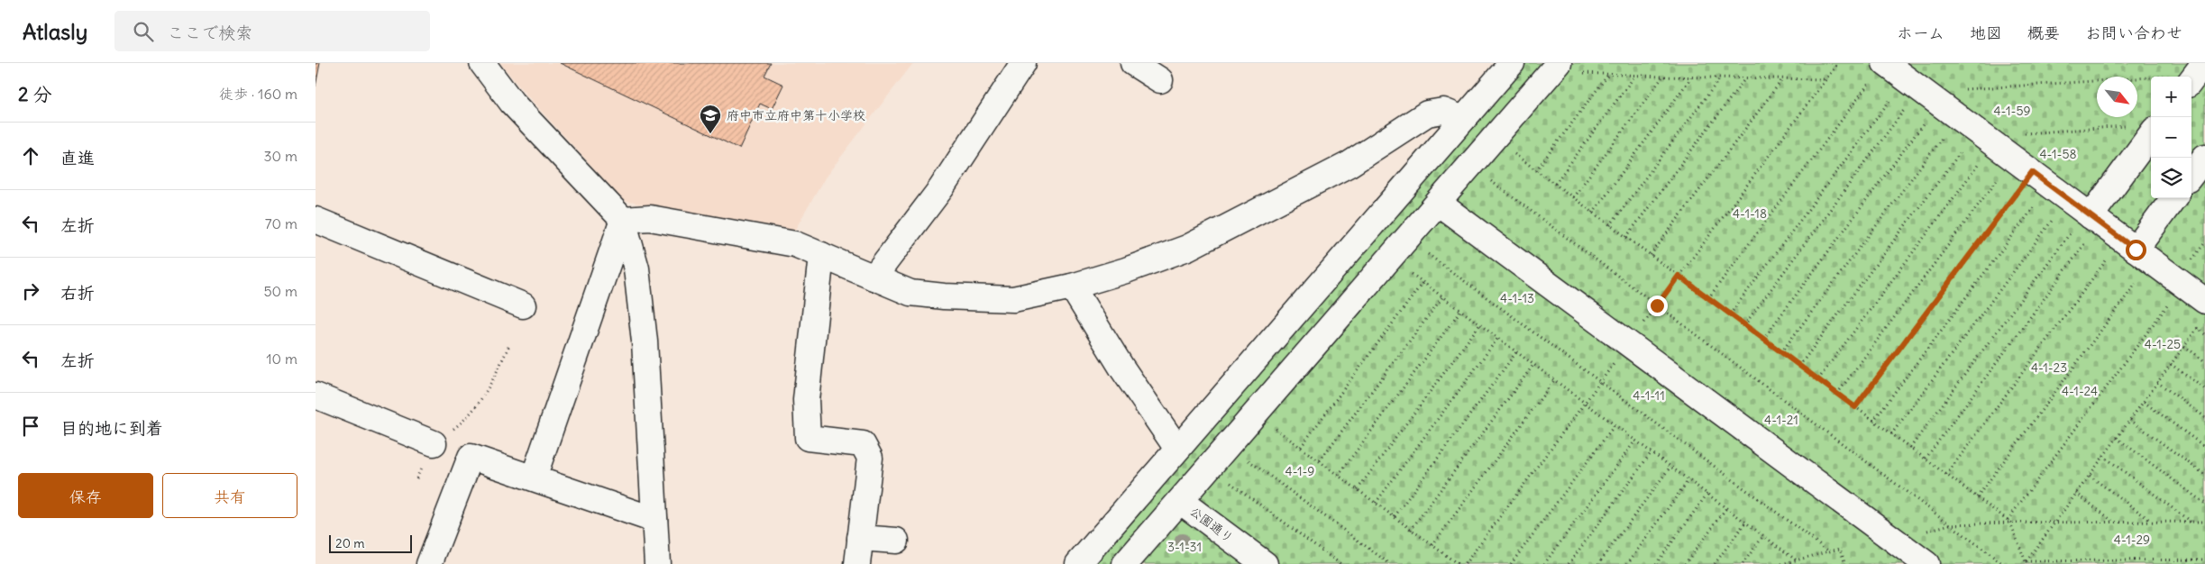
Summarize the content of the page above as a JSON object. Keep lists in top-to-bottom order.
{
  "streets": {
    "street": ["公園通り"]
  },
  "parks": [
    "4-1-59",
    "4-1-58",
    "4-1-18",
    "4-1-13",
    "4-1-25",
    "4-1-23",
    "4-1-24",
    "4-1-11",
    "4-1-21",
    "4-1-9",
    "4-1-29",
    "3-1-31"
  ],
  "places": {
    "school or university": ["府中市立府中第十小学校"]
  },
  "scale_bar": "20 m",
  "north": "bottom right",
  "page": {
    "header": "Atlasly",
    "search": "ここで検索",
    "nav": [
      "ホーム",
      "地図",
      "概要",
      "お問い合わせ"
    ],
    "heading": ["2 分", "徒歩 · 160 m"],
    "map_buttons": ["+", "−"],
    "list": [
      ["直進", "30 m"],
      ["左折", "70 m"],
      ["右折", "50 m"],
      ["左折", "10 m"],
      "目的地に到着"
    ],
    "buttons": ["保存", "共有"],
    "scale": "20 m"
  }
}
